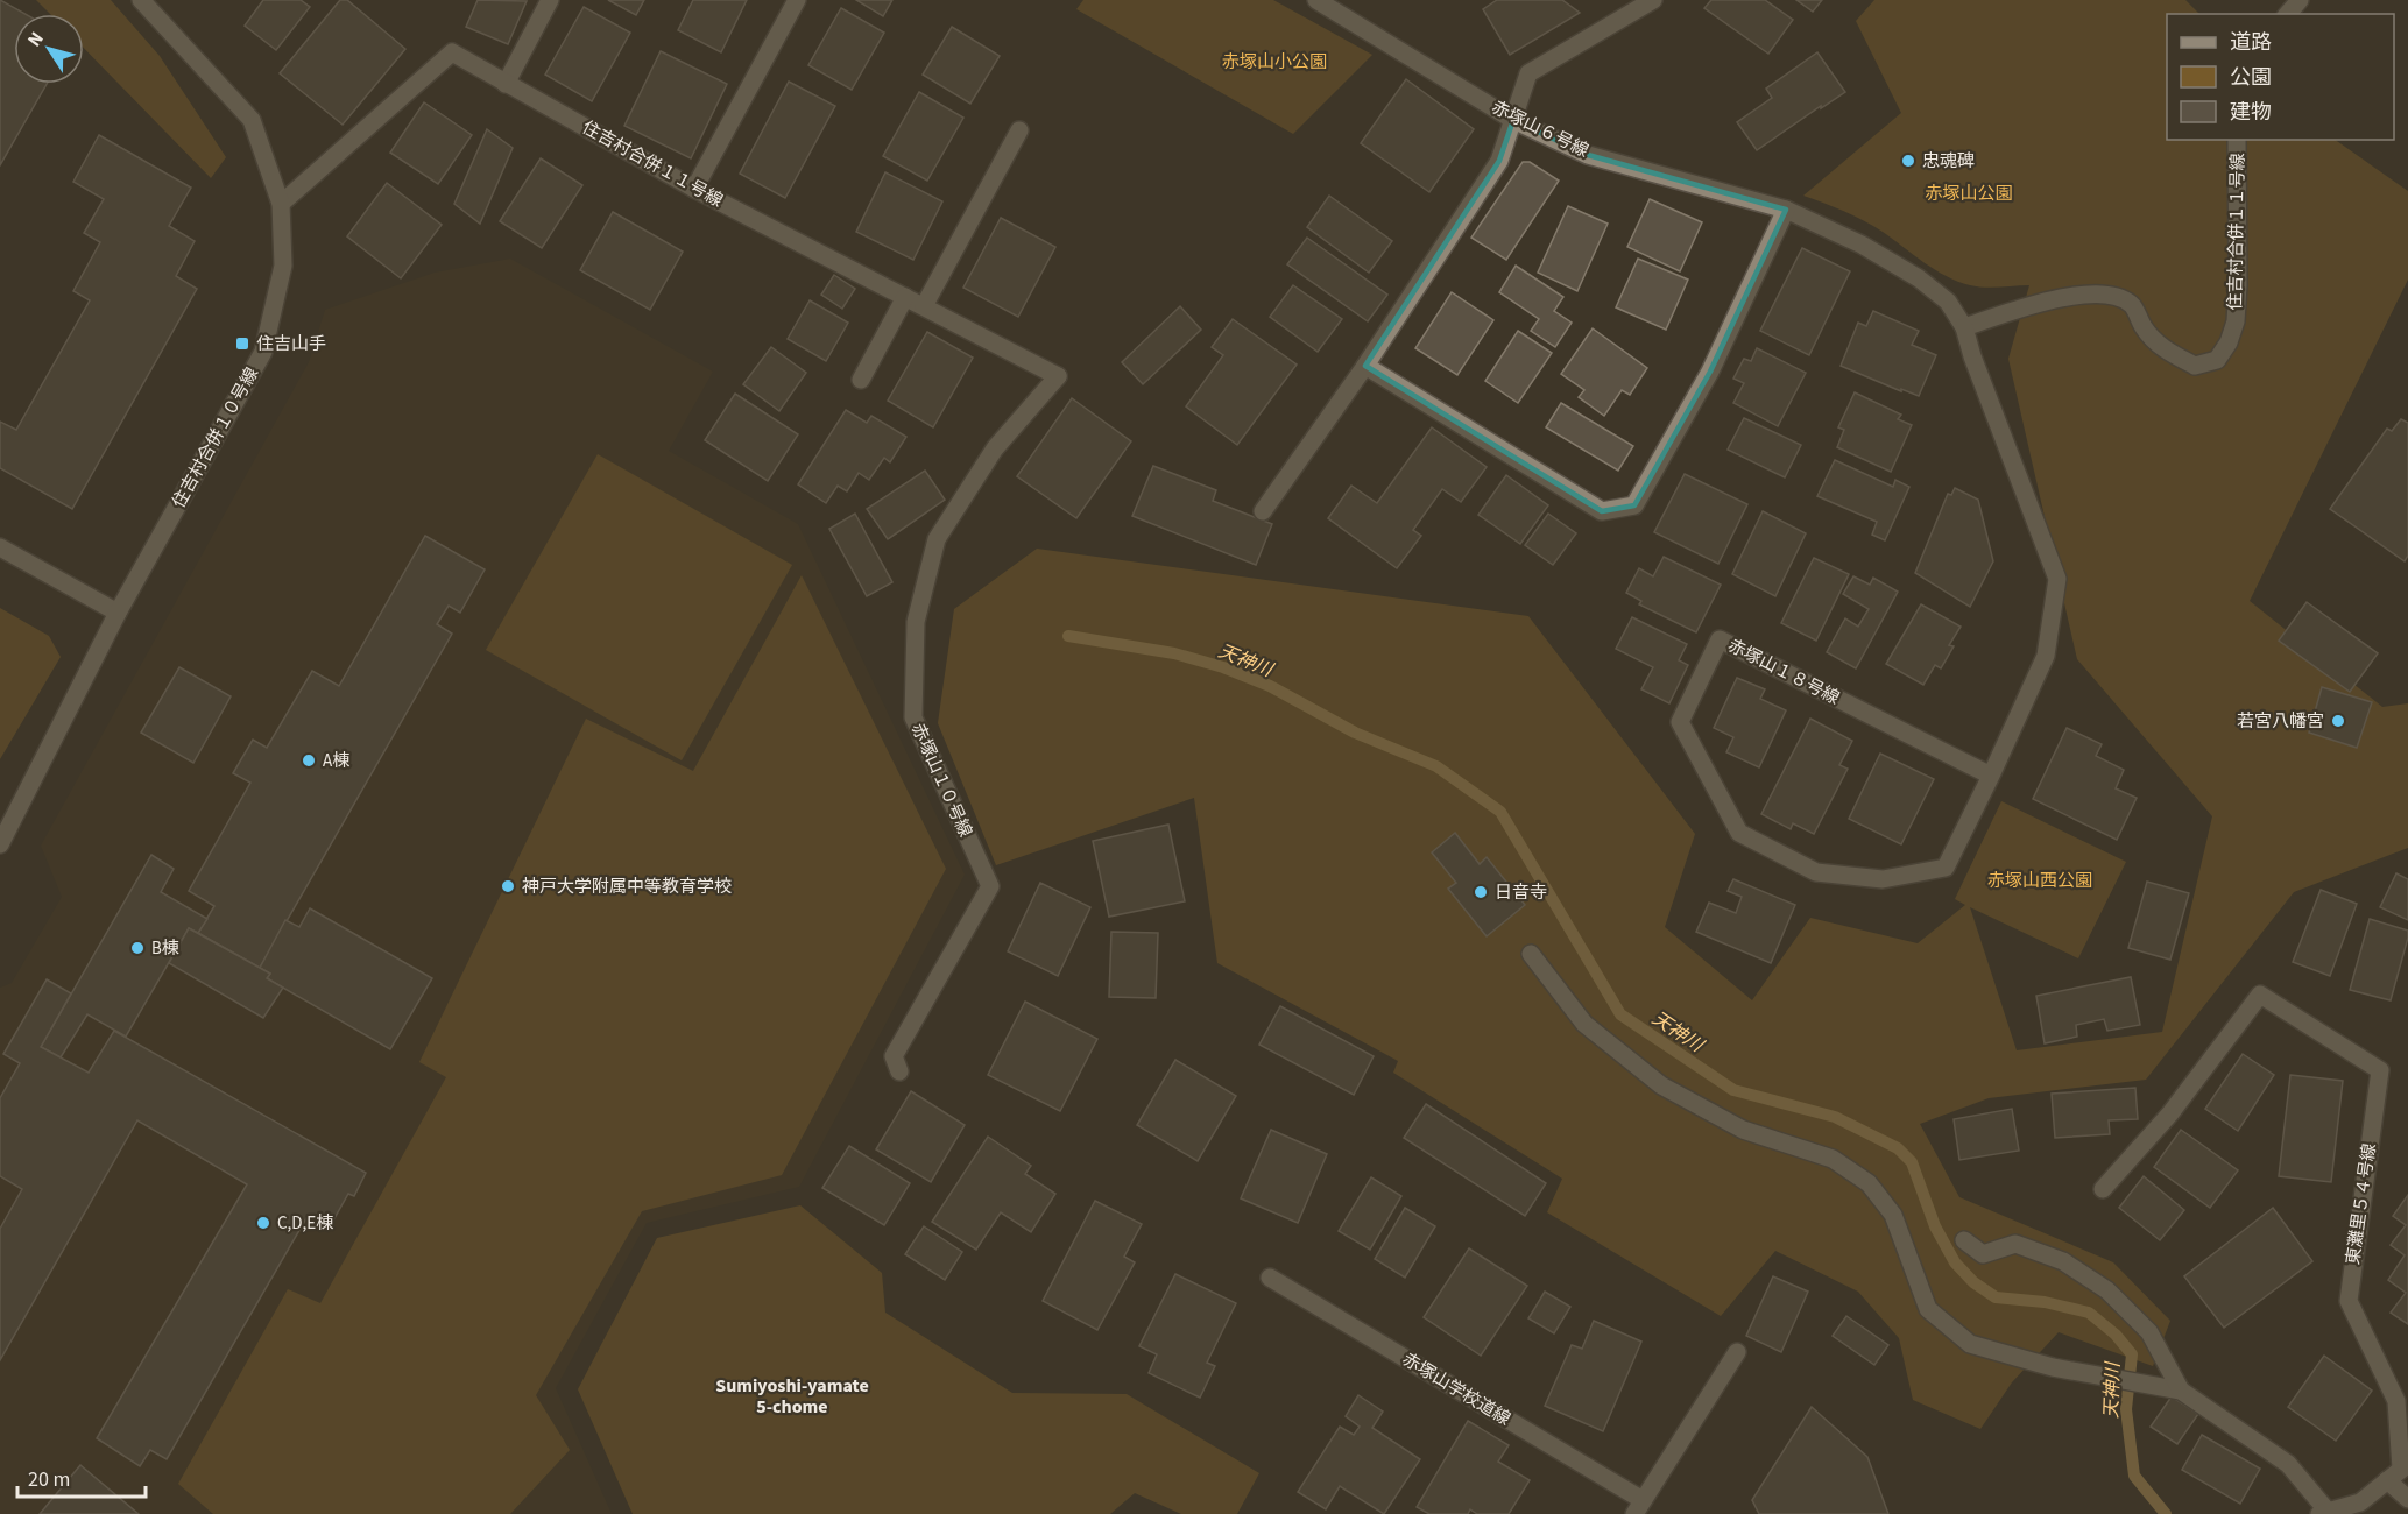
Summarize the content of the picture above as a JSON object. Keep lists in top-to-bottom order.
{
  "streets": {
    "street": [
      "赤塚山６号線",
      "住吉村合併１１号線",
      "住吉村合併１０号線",
      "赤塚山１８号線",
      "赤塚山１０号線",
      "東灘里５４号線",
      "赤塚山学校道線"
    ]
  },
  "crossings": [
    ["住吉村合併１１号線", "住吉村合併１０号線"],
    ["住吉村合併１１号線", "赤塚山１８号線"],
    ["住吉村合併１１号線", "赤塚山１０号線"]
  ],
  "districts": ["Sumiyoshi-yamate 5-chome"],
  "water": ["天神川"],
  "parks": ["赤塚山小公園", "赤塚山公園", "赤塚山西公園"],
  "places": {
    "other": [
      "忠魂碑",
      "若宮八幡宮",
      "A棟",
      "神戸大学附属中等教育学校",
      "日音寺",
      "B棟",
      "C,D,E棟"
    ],
    "transit": ["住吉山手"]
  },
  "legend": ["道路", "公園", "建物"],
  "scale_bar": "20 m",
  "north": "top left"
}
